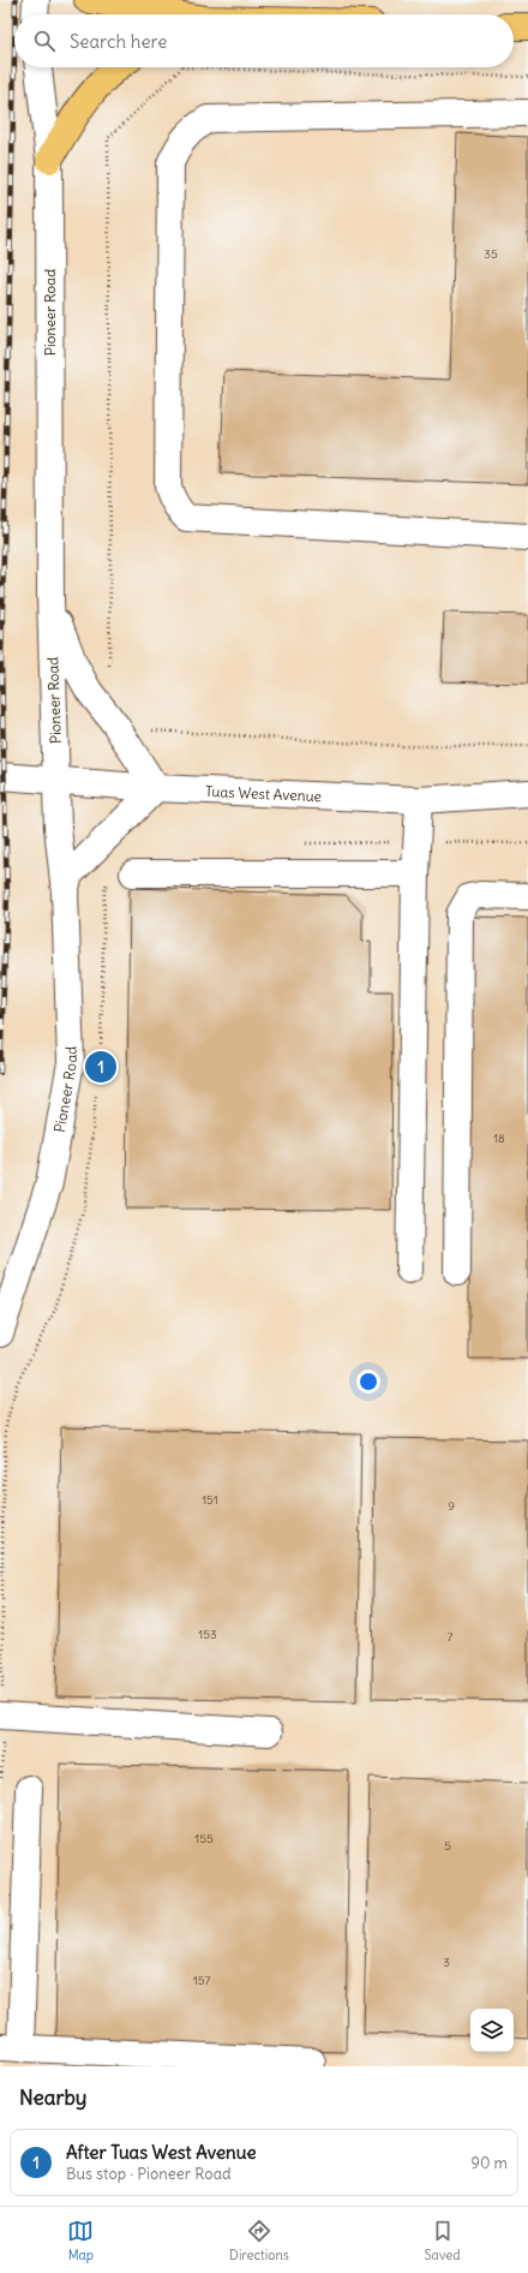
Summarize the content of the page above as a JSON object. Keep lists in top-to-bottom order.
{
  "streets": {
    "street": ["Pioneer Road", "Tuas West Avenue"]
  },
  "crossings": [
    ["Pioneer Road", "Tuas West Avenue"]
  ],
  "house_numbers": [
    "35",
    "18",
    "151",
    "9",
    "153",
    "7",
    "155",
    "5",
    "3",
    "157"
  ],
  "page": {
    "search": "Search here",
    "pins": "1",
    "heading": "Nearby",
    "list": [
      {
        "mark": "1",
        "name": "After Tuas West Avenue",
        "note": "Bus stop · Pioneer Road",
        "value": "90 m"
      }
    ],
    "nav": ["Map", "Directions", "Saved"]
  }
}
